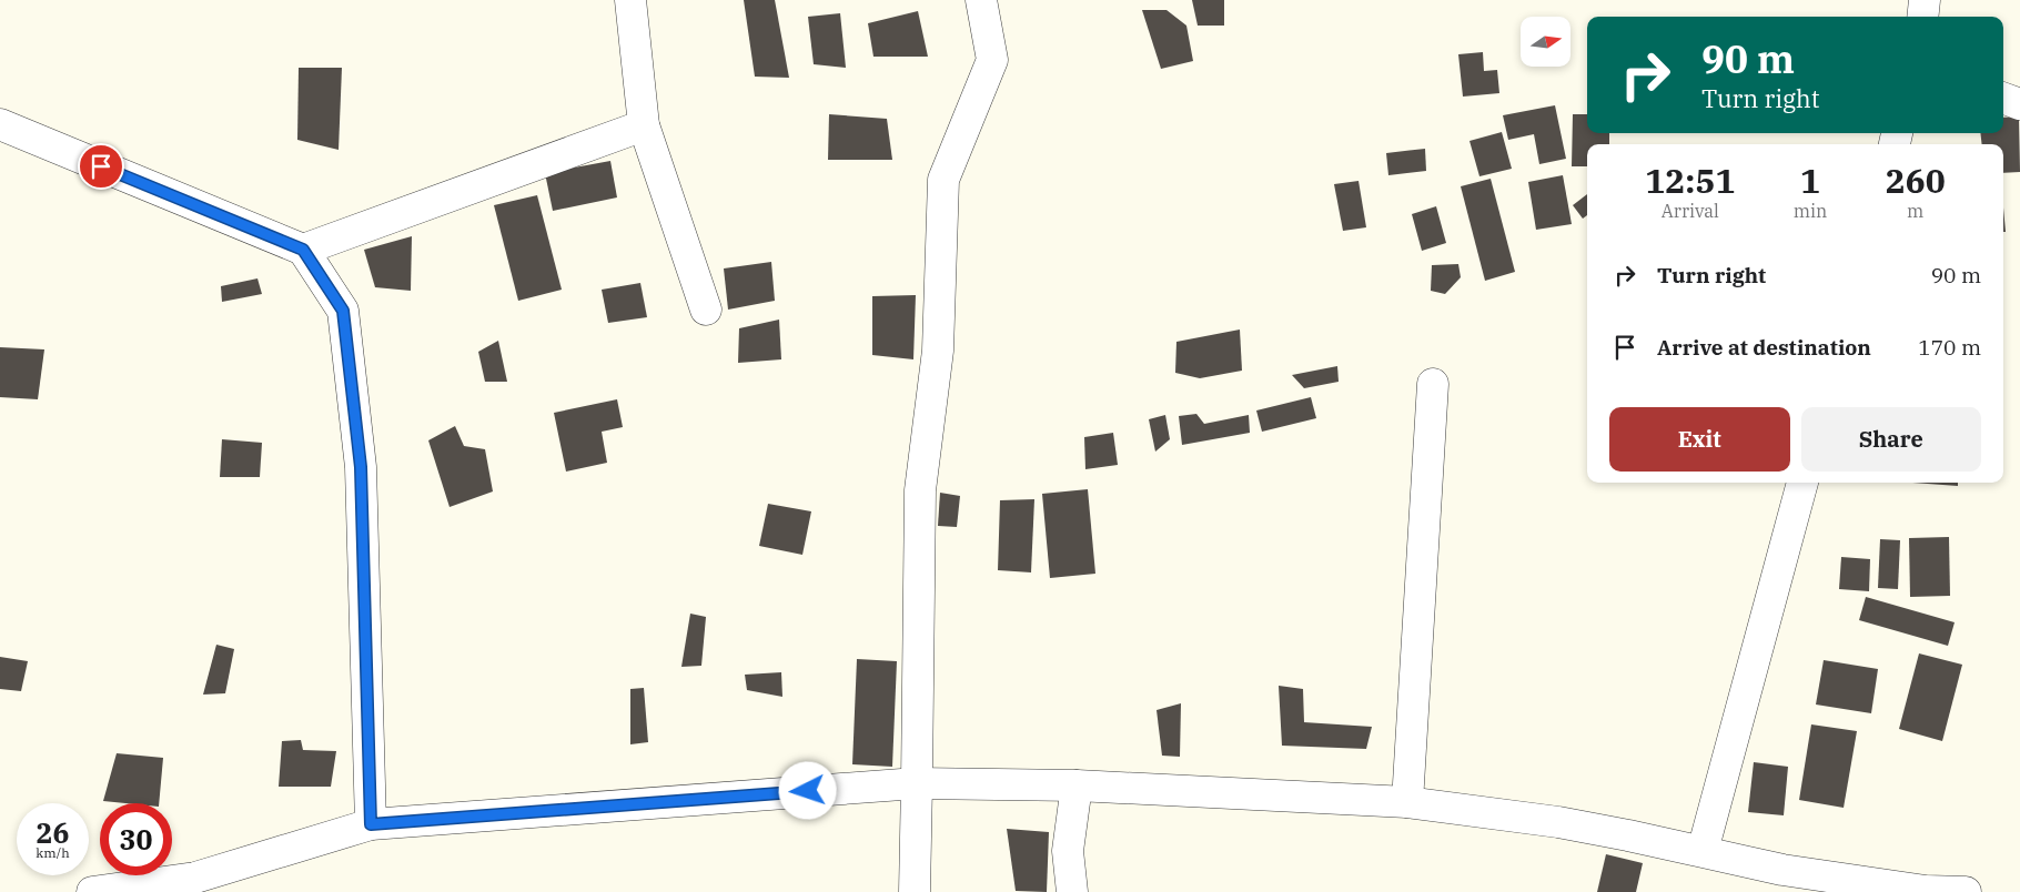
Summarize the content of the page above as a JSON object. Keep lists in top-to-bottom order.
{
  "north": "right",
  "page": {
    "turn": ["90 m", "Turn right"],
    "eta": [
      "12:51",
      "Arrival",
      "1",
      "min",
      "260",
      "m"
    ],
    "list": [
      {
        "name": "Turn right",
        "value": "90 m"
      },
      {
        "name": "Arrive at destination",
        "value": "170 m"
      }
    ],
    "buttons": ["Exit", "Share"],
    "speed": "26 km/h",
    "limit": "30"
  }
}
